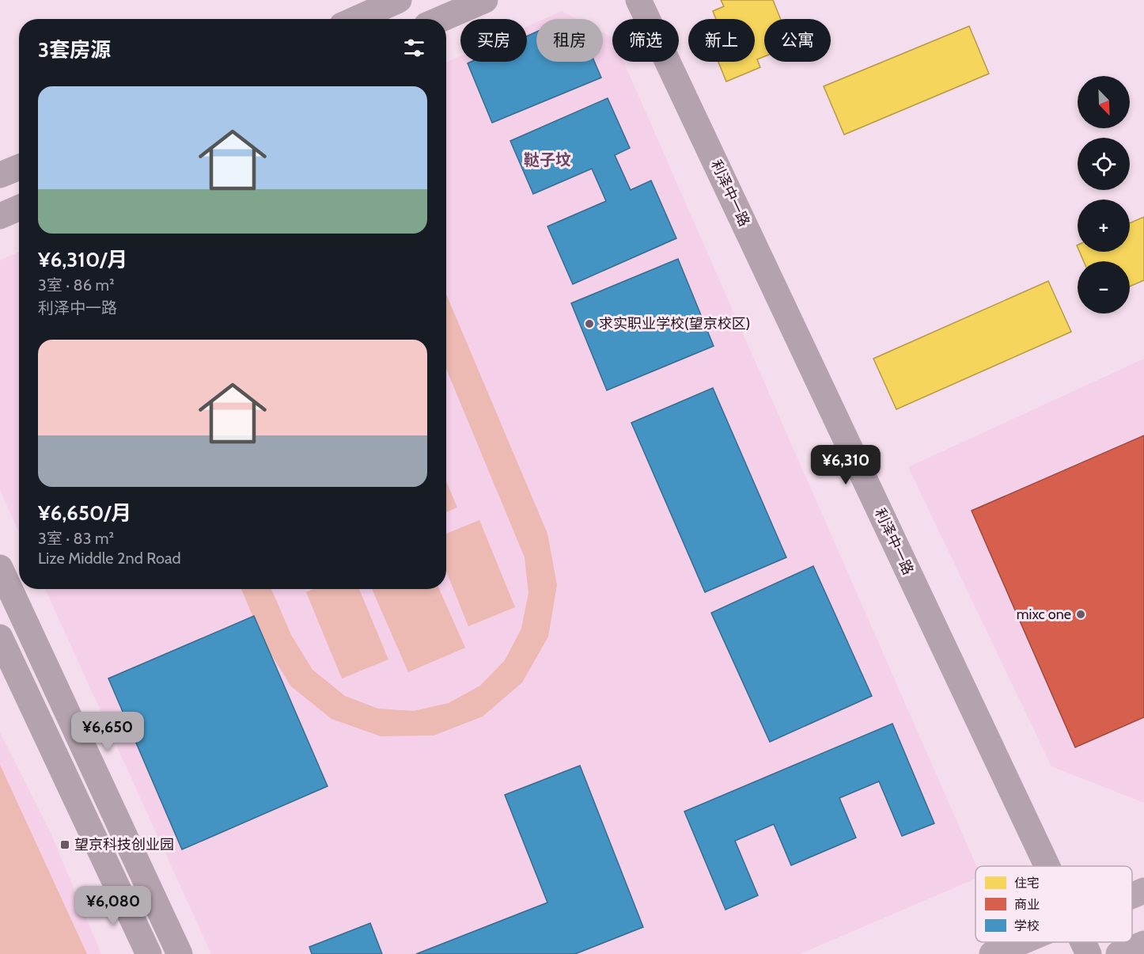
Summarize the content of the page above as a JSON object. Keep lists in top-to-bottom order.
{
  "streets": {
    "street": ["利泽中一路"]
  },
  "districts": ["鞑子坟"],
  "places": {
    "other": ["求实职业学校(望京校区)", "mixc one"],
    "transit": ["望京科技创业园"]
  },
  "legend": ["住宅", "商业", "学校"],
  "north": "bottom right",
  "page": {
    "chip": [
      "买房",
      "租房",
      "筛选",
      "新上",
      "公寓"
    ],
    "heading": "3套房源",
    "map_buttons": ["+", "−"],
    "list": [
      {
        "name": "¥6,310/月",
        "note": "3室 · 86 m² · 利泽中一路"
      },
      {
        "name": "¥6,650/月",
        "note": "3室 · 83 m² · Lize Middle 2nd Road"
      }
    ],
    "price": ["¥6,310", "¥6,650", "¥6,080"]
  }
}
